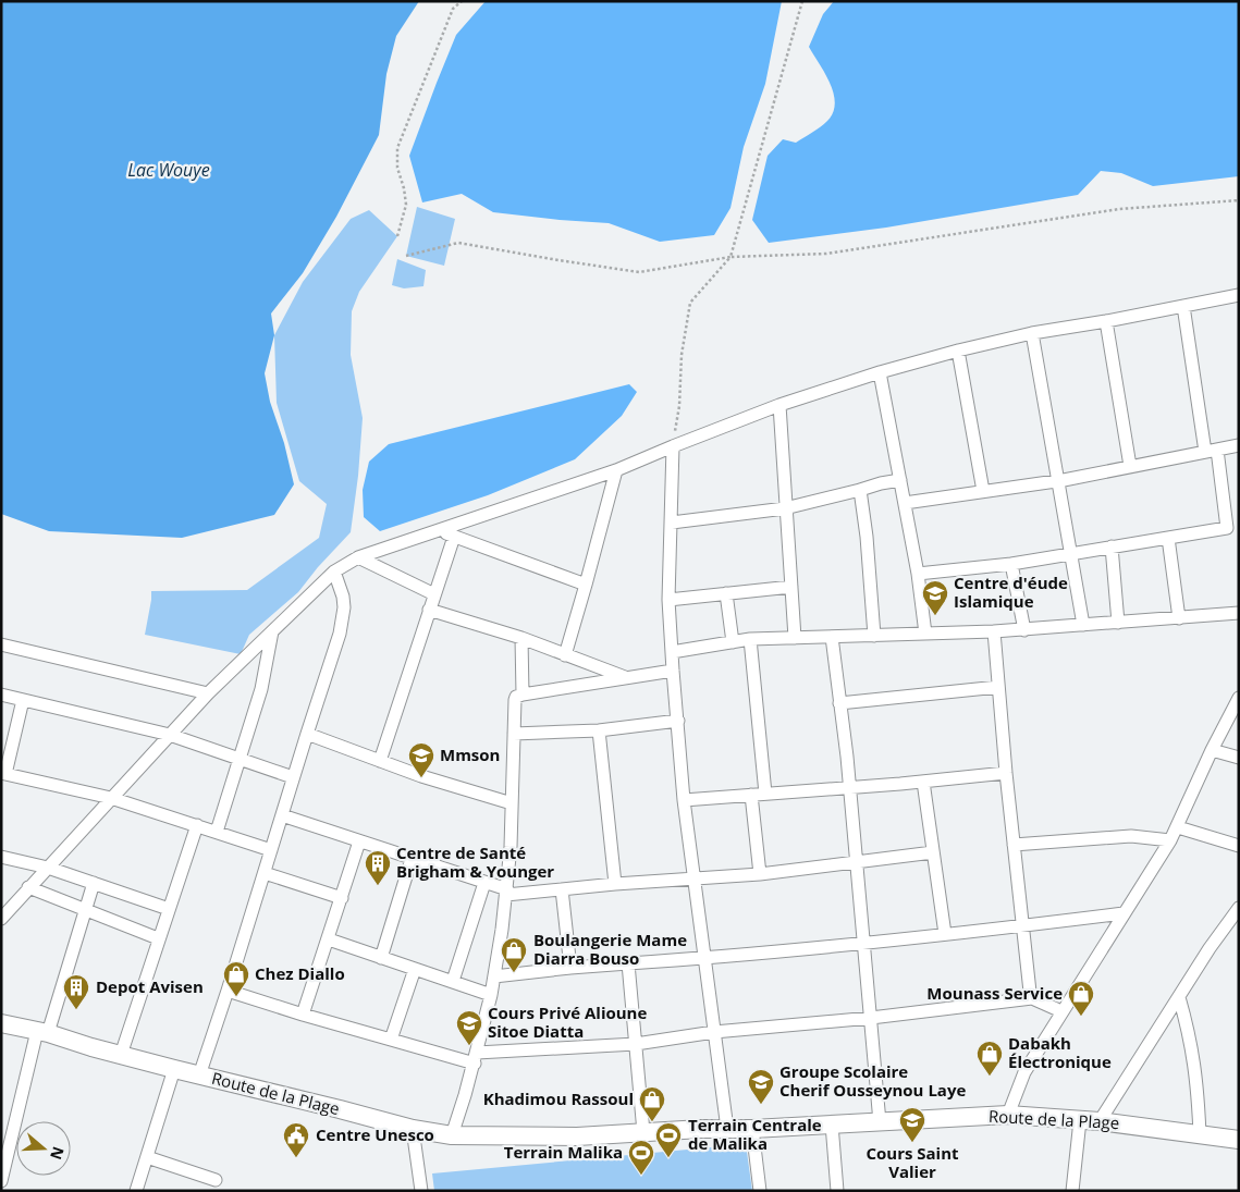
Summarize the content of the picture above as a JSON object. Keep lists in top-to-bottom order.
{
  "streets": {
    "main road": ["Route de la Plage"]
  },
  "water": ["Lac Wouye"],
  "places": {
    "school or university": [
      "Centre d'éude Islamique",
      "Mmson",
      "Cours Privé Alioune Sitoe Diatta",
      "Groupe Scolaire Cherif Ousseynou Laye",
      "Cours Saint Valier"
    ],
    "building": ["Centre de Santé Brigham & Younger", "Depot Avisen"],
    "shop": [
      "Boulangerie Mame Diarra Bouso",
      "Chez Diallo",
      "Mounass Service",
      "Dabakh Électronique",
      "Khadimou Rassoul"
    ],
    "public building": ["Centre Unesco"],
    "sports": ["Terrain Centrale de Malika", "Terrain Malika"]
  },
  "north": "right"
}
